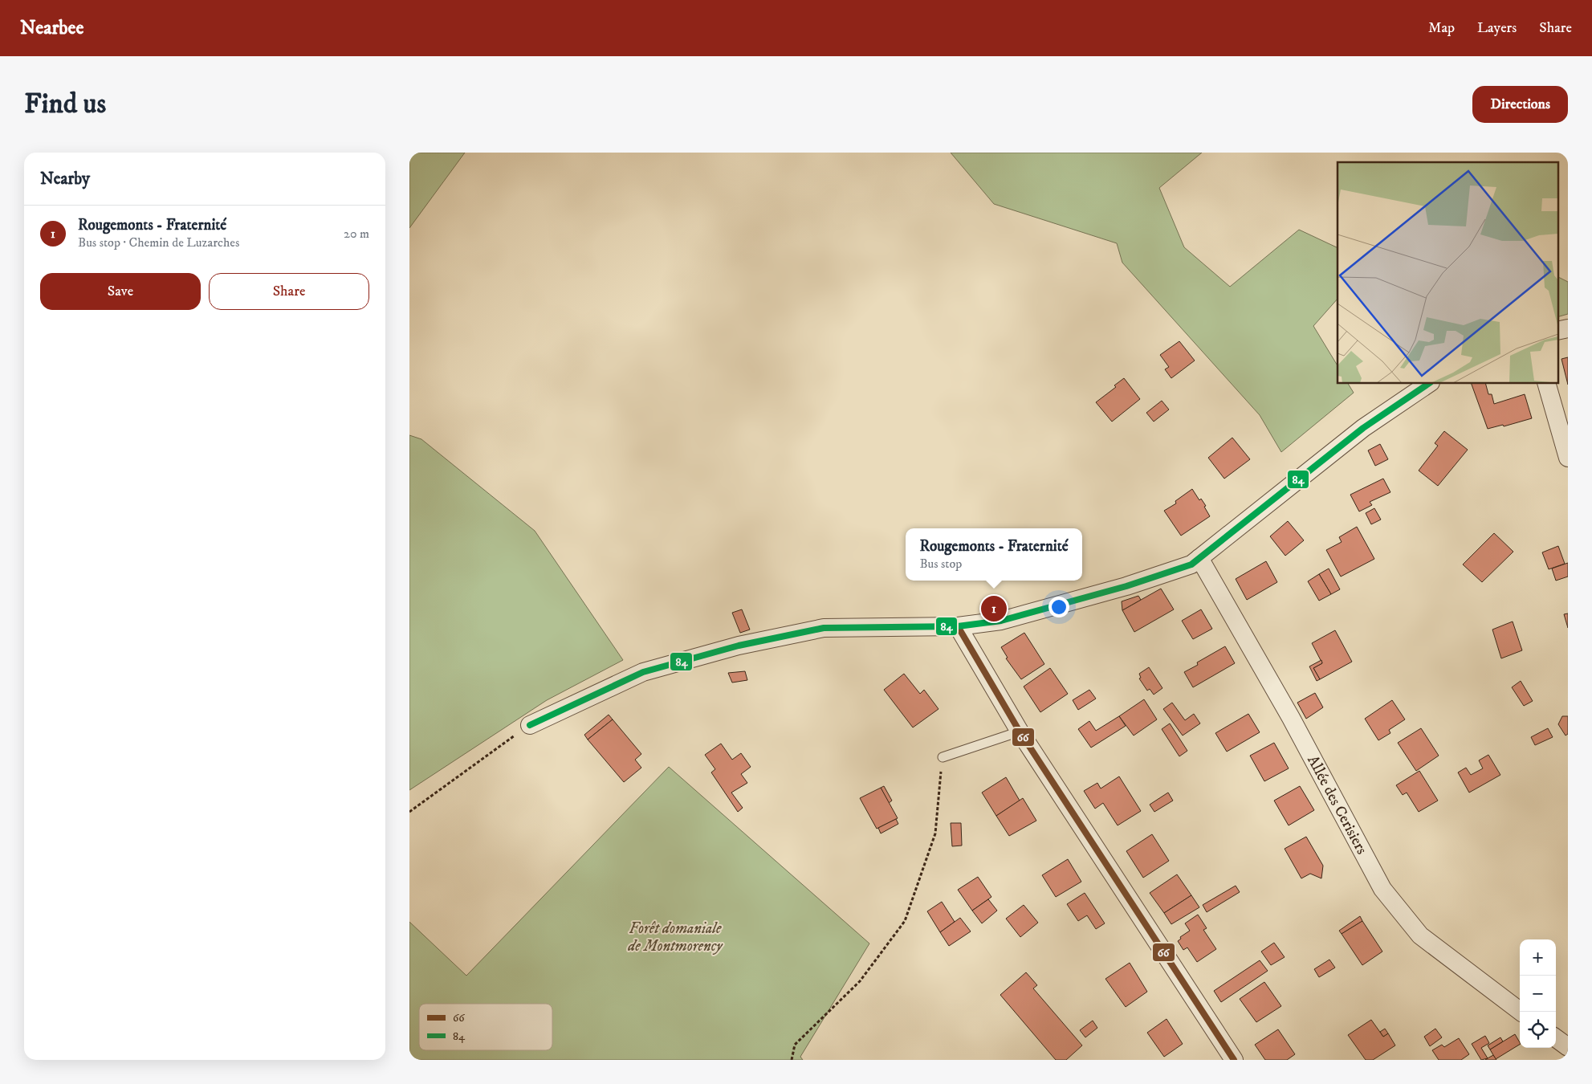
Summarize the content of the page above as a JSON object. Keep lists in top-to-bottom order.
{
  "streets": {
    "street": ["Allée des Cerisiers"]
  },
  "parks": ["Forêt domaniale de Montmorency"],
  "lines": ["transit line 84", "transit line 66"],
  "legend": ["66", "84"],
  "page": {
    "header": "Nearbee",
    "nav": ["Map", "Layers", "Share"],
    "buttons": [
      "Directions",
      ["Save", "Share"]
    ],
    "title": "Find us",
    "heading": "Nearby",
    "list": [
      {
        "mark": "1",
        "name": "Rougemonts - Fraternité",
        "note": "Bus stop · Chemin de Luzarches",
        "value": "20 m"
      }
    ],
    "popup": ["Rougemonts - Fraternité", "Bus stop"],
    "pins": "1",
    "map_buttons": ["+", "−"]
  }
}
